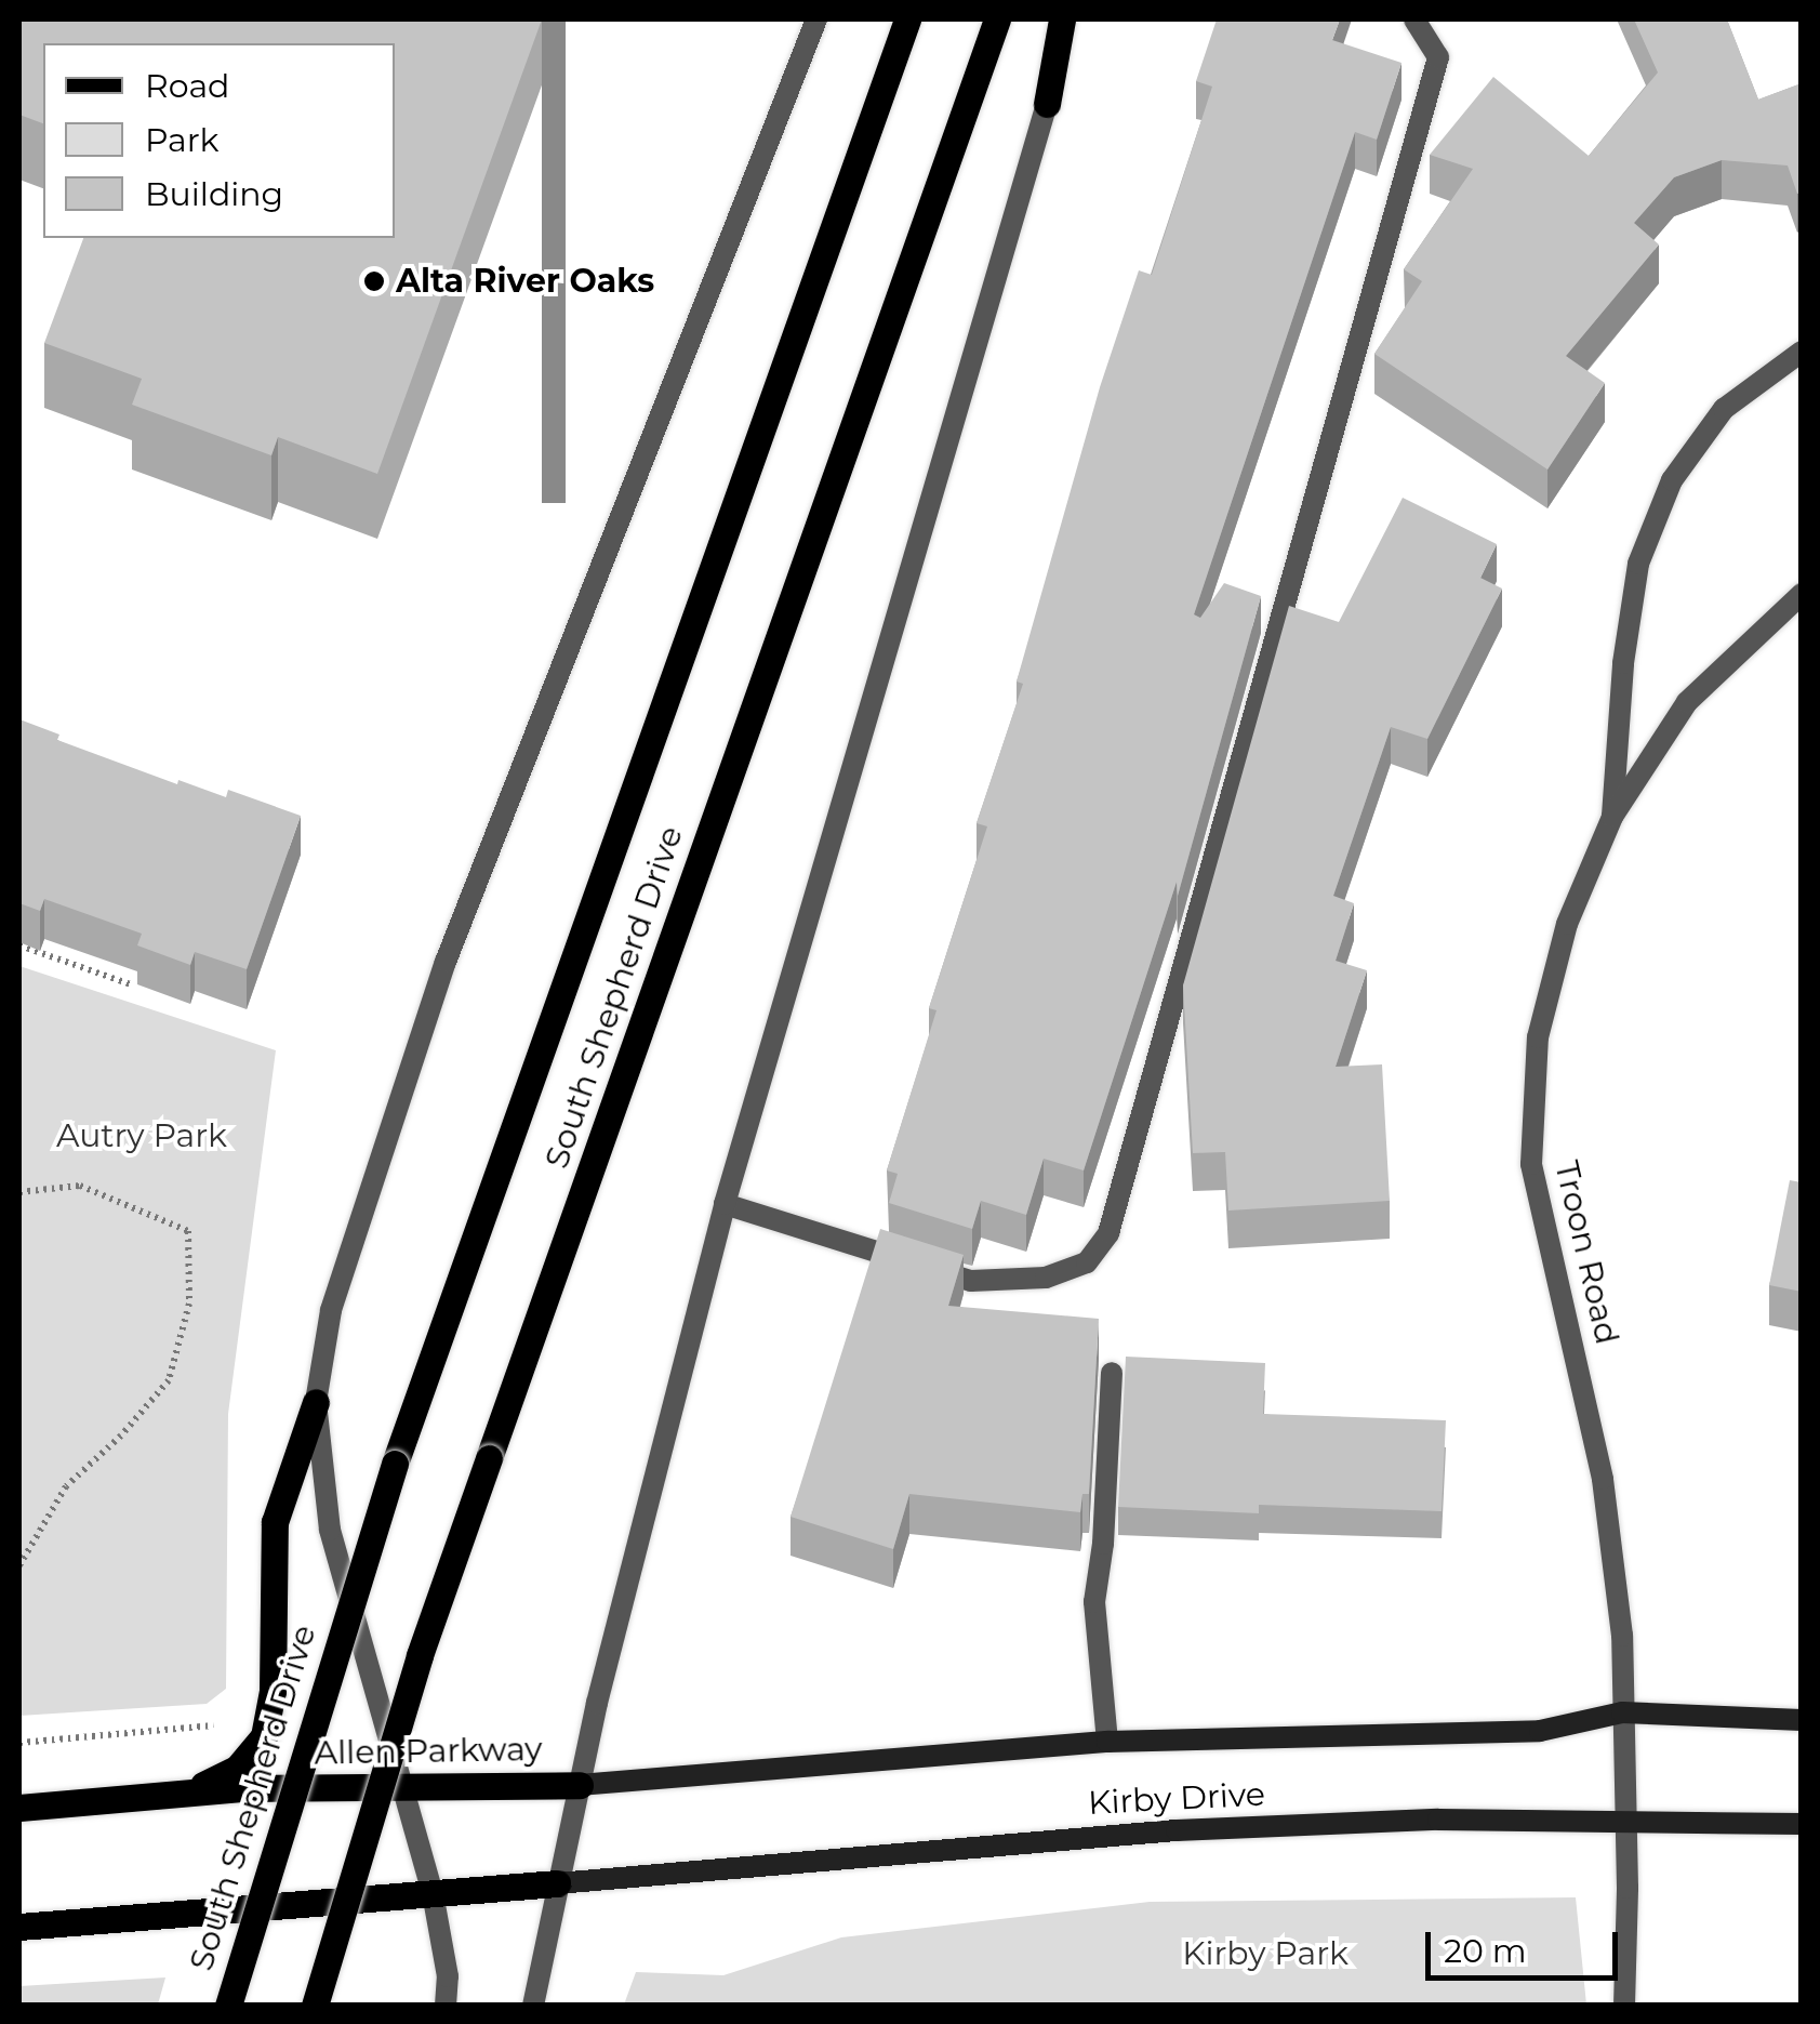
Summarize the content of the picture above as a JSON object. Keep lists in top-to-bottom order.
{
  "streets": {
    "main road": ["South Shepherd Drive", "Allen Parkway", "Kirby Drive"],
    "street": ["Troon Road"]
  },
  "crossings": [
    ["Troon Road", "Kirby Drive"],
    ["Allen Parkway", "Kirby Drive"]
  ],
  "parks": ["Autry Park", "Kirby Park"],
  "places": ["Alta River Oaks"],
  "legend": ["Road", "Park", "Building"],
  "scale_bar": "20 m"
}
